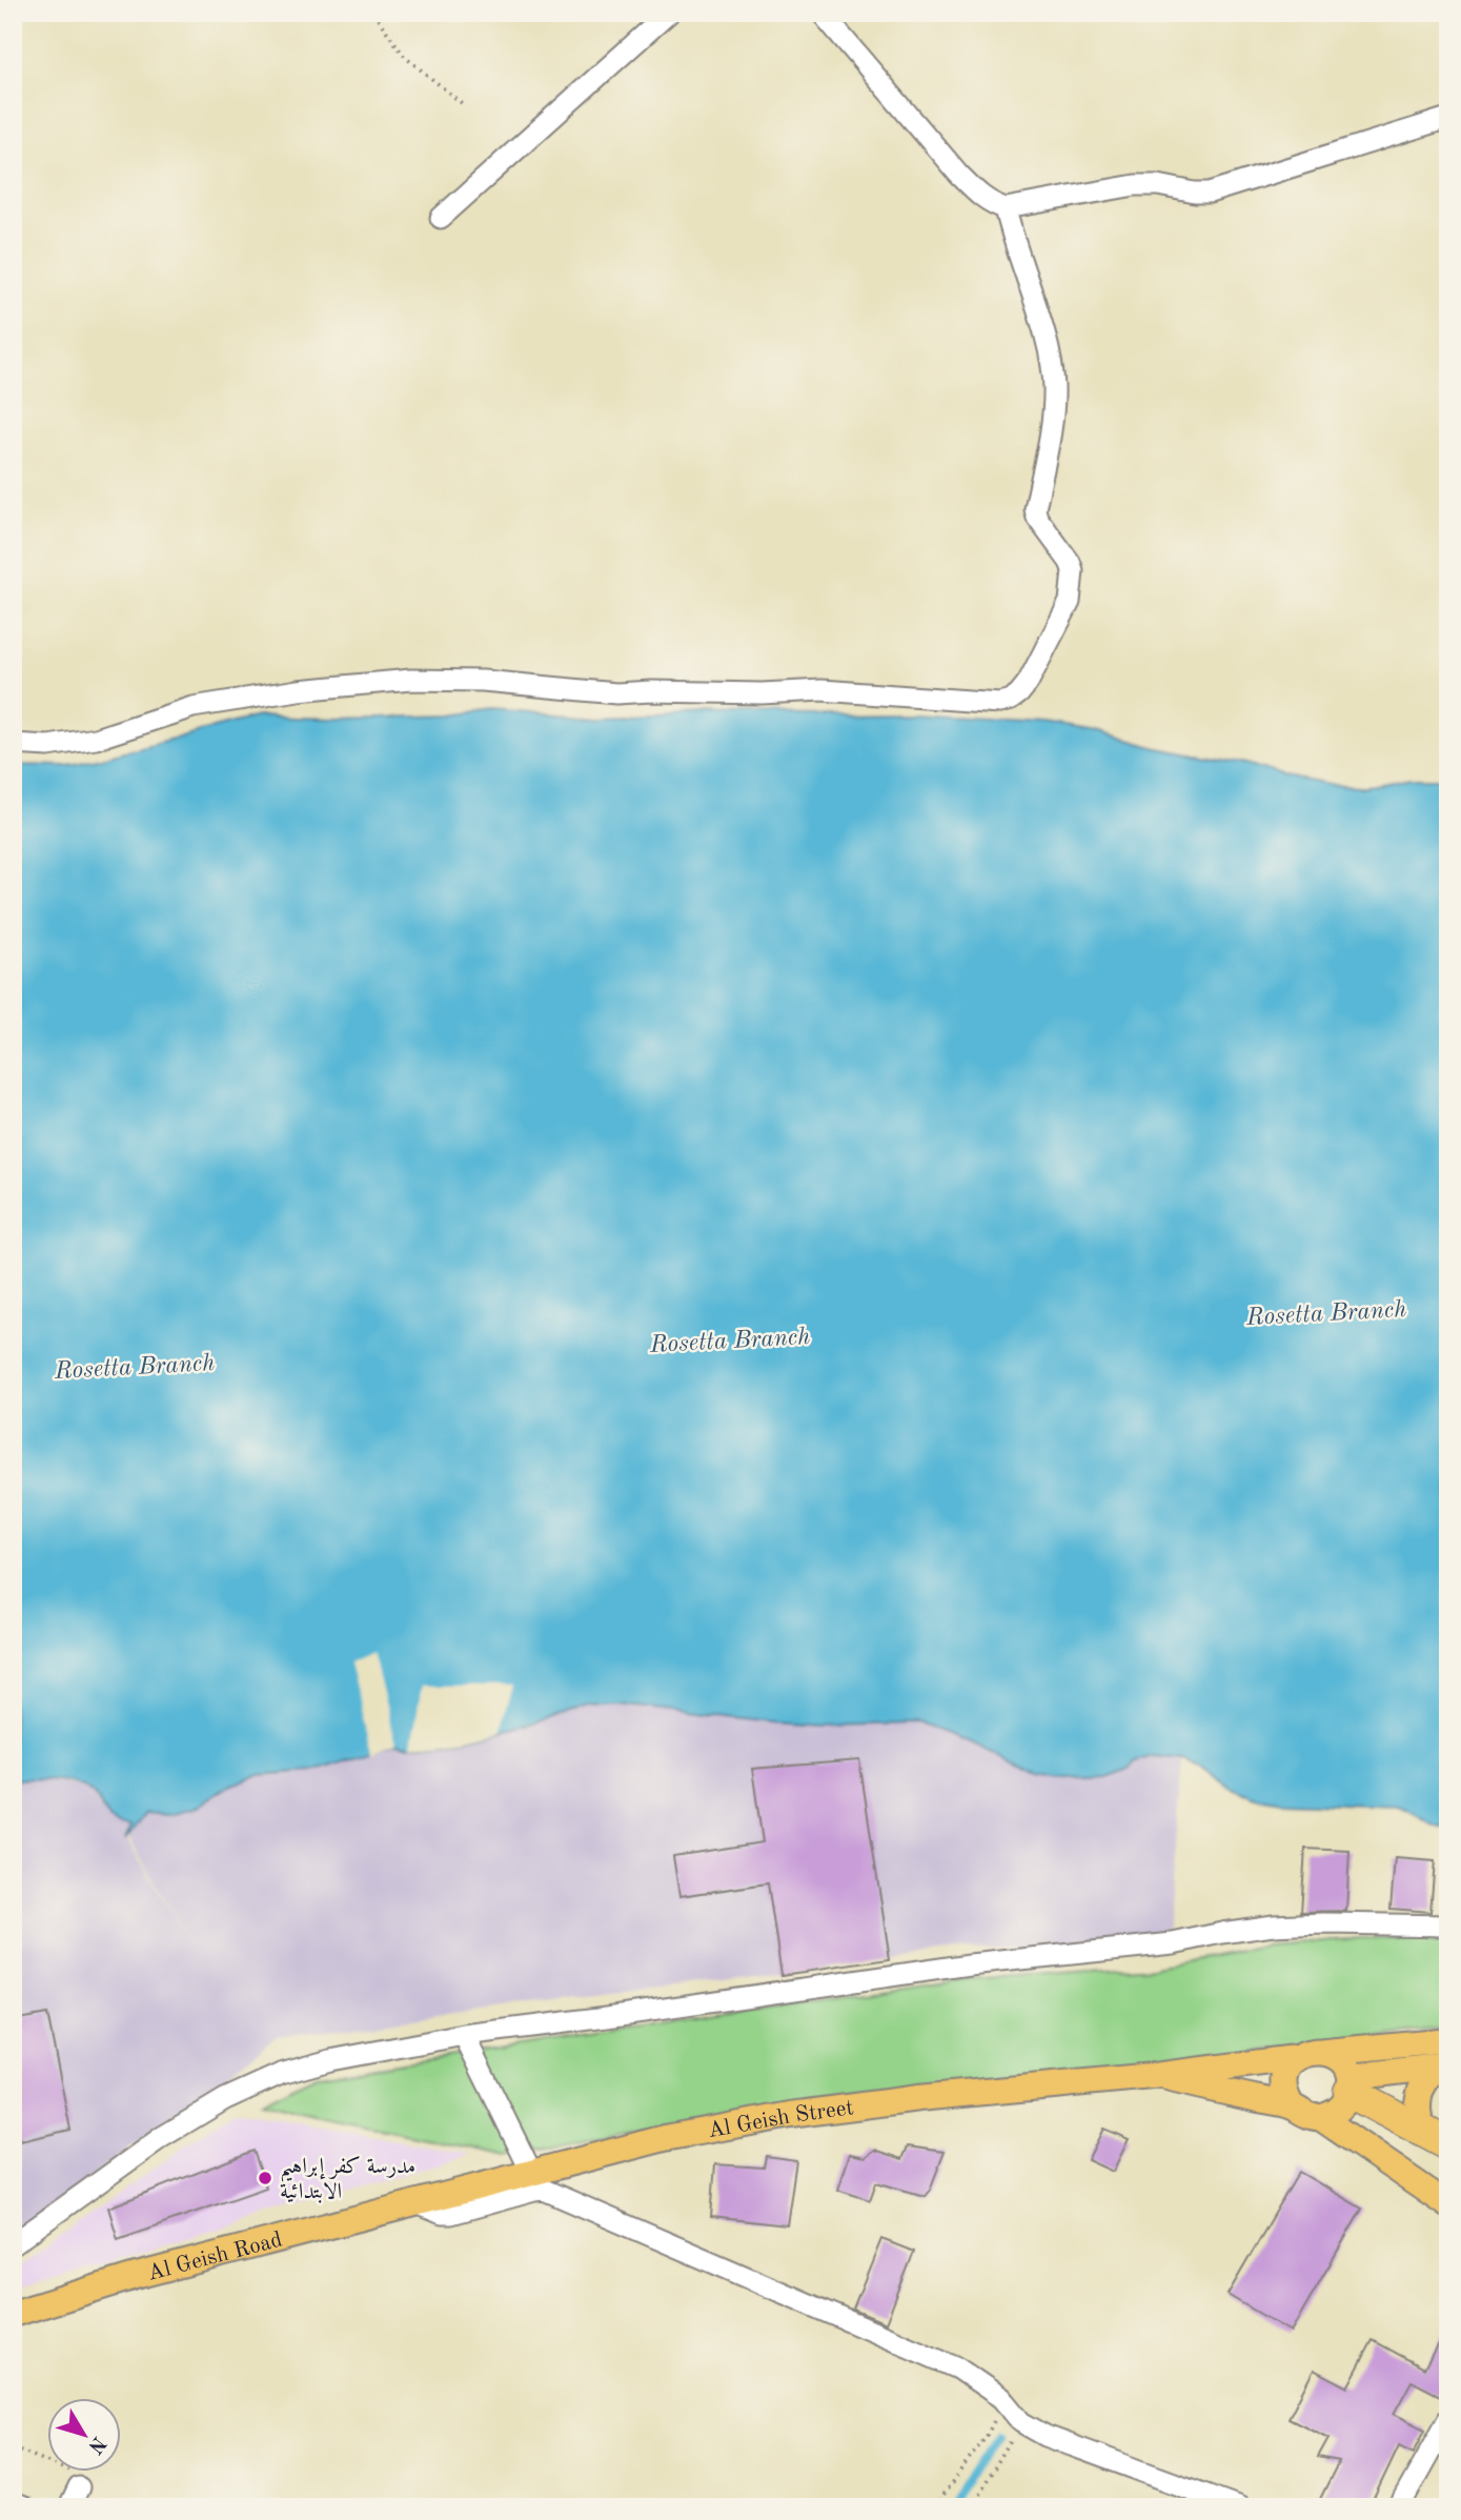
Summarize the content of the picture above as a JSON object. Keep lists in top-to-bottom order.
{
  "streets": {
    "main road": ["Al Geish Street", "Al Geish Road"]
  },
  "crossings": [
    ["Al Geish Street", "Al Geish Road"]
  ],
  "water": ["Rosetta Branch"],
  "places": ["مدرسة كفر إبراهيم الابتدائية"],
  "north": "bottom right"
}
